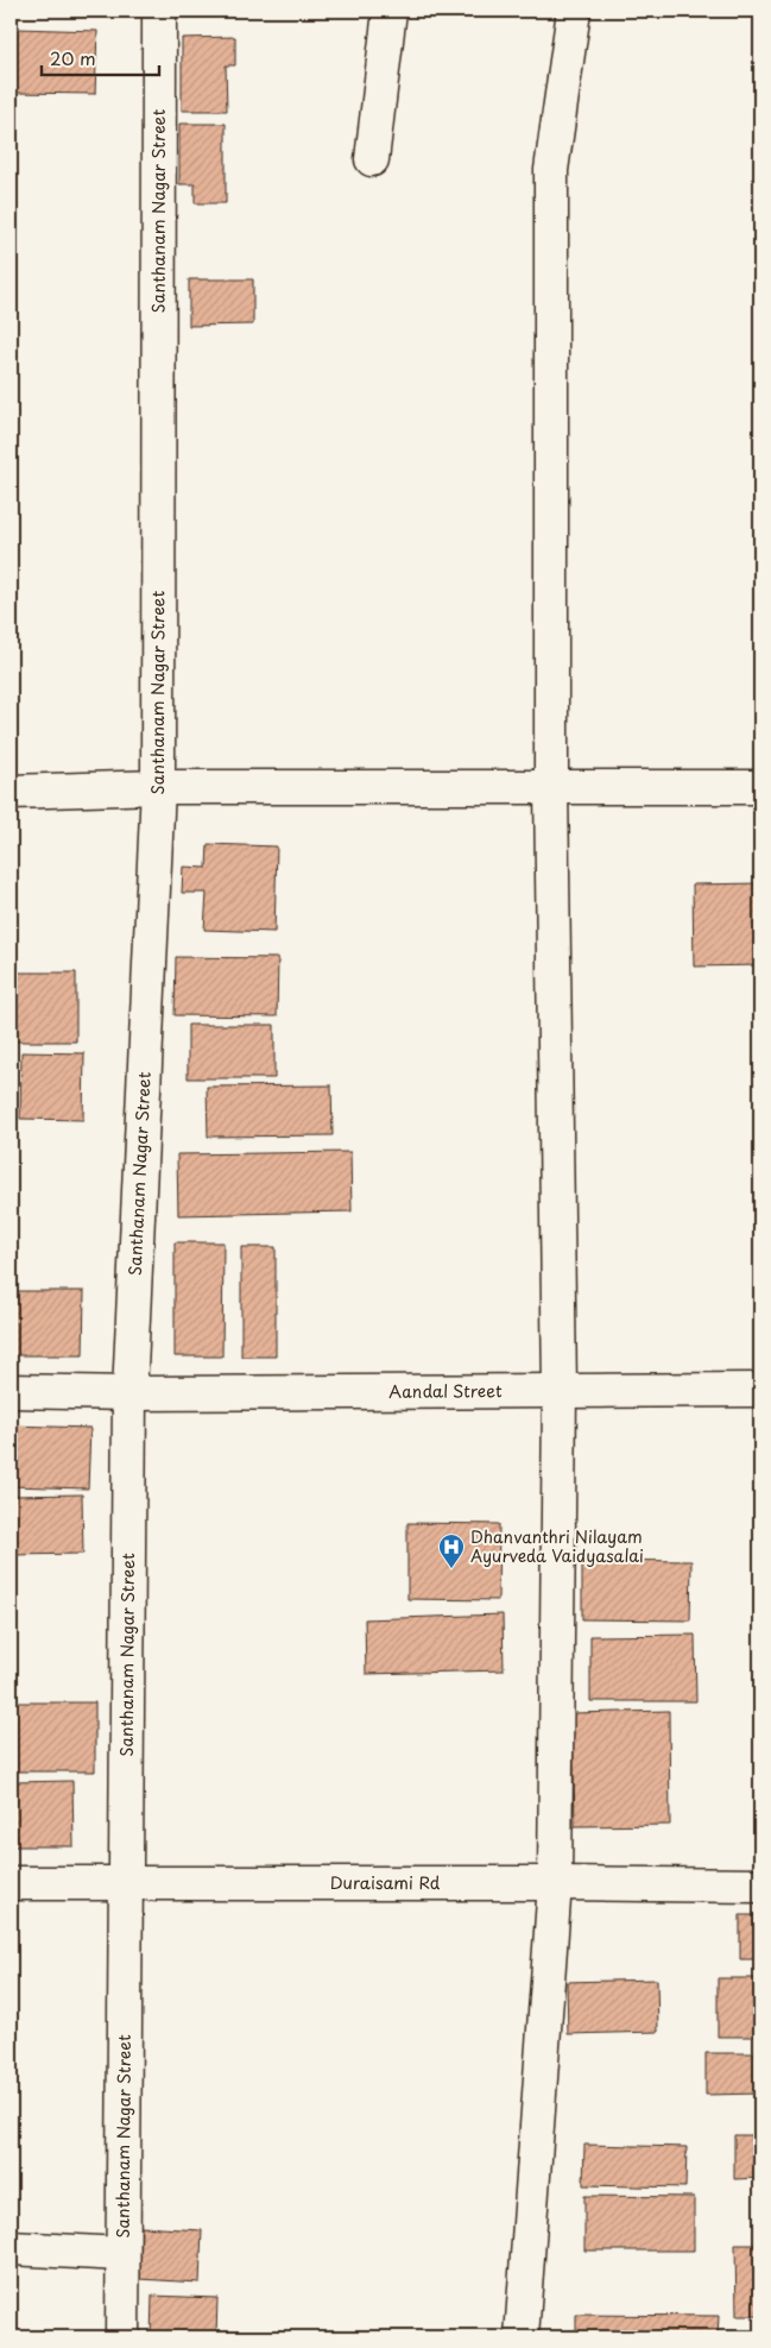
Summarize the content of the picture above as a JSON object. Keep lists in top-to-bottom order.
{
  "streets": {
    "street": ["Santhanam Nagar Street", "Aandal Street", "Duraisami Rd"]
  },
  "crossings": [
    ["Santhanam Nagar Street", "Aandal Street"],
    ["Santhanam Nagar Street", "Duraisami Rd"]
  ],
  "places": {
    "hospital": ["Dhanvanthri Nilayam Ayurveda Vaidyasalai"]
  },
  "scale_bar": "20 m"
}
